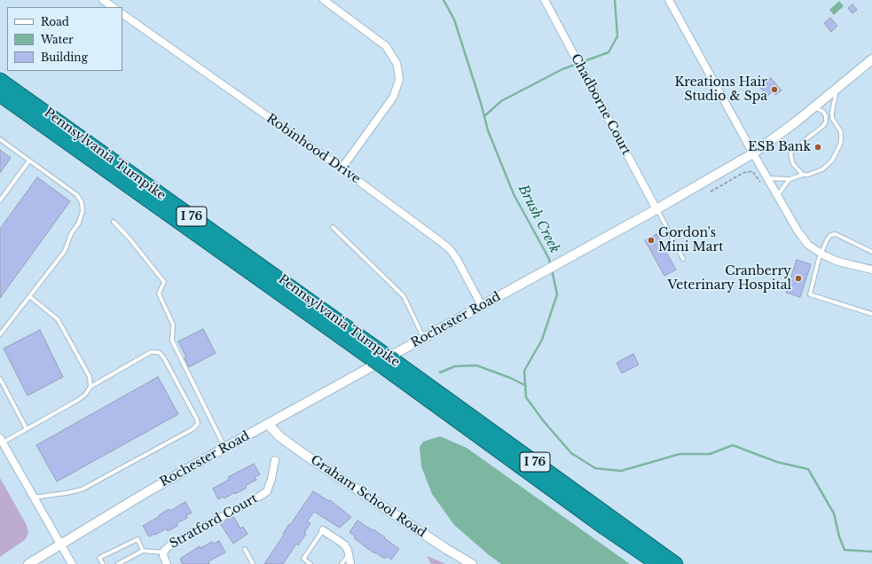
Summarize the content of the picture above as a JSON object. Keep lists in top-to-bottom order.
{
  "streets": {
    "highway": ["Pennsylvania Turnpike", "I 76"],
    "street": [
      "Chadborne Court",
      "Robinhood Drive",
      "Rochester Road",
      "Graham School Road",
      "Stratford Court"
    ]
  },
  "crossings": [
    ["Chadborne Court", "Rochester Road"],
    ["Robinhood Drive", "Rochester Road"],
    ["Rochester Road", "Graham School Road"]
  ],
  "water": ["Brush Creek"],
  "places": [
    "Kreations Hair Studio & Spa",
    "ESB Bank",
    "Gordon's Mini Mart",
    "Cranberry Veterinary Hospital"
  ],
  "legend": ["Road", "Water", "Building"]
}
